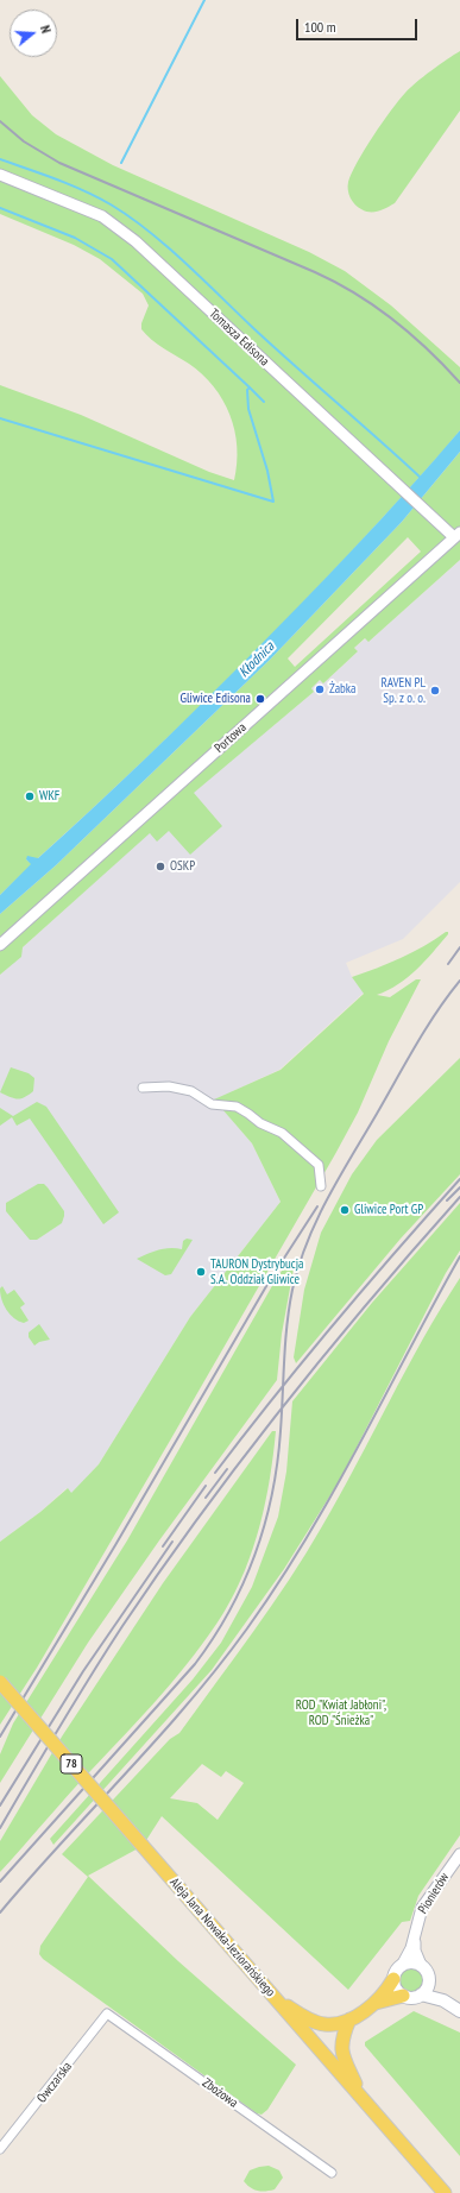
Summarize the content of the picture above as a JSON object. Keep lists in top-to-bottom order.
{
  "streets": {
    "main road": ["78", "Aleja Jana Nowaka-Jeziorańskiego"],
    "street": [
      "Tomasza Edisona",
      "Portowa",
      "Pionierów",
      "Owczarska",
      "Zbożowa"
    ]
  },
  "crossings": [
    ["Tomasza Edisona", "Portowa"],
    ["Owczarska", "Zbożowa"]
  ],
  "water": ["Kłodnica"],
  "parks": ["ROD \"Kwiat Jabłoni\", ROD \"Śnieżka\""],
  "places": [
    "Żabka",
    "RAVEN PL Sp. z o. o.",
    "Gliwice Edisona",
    "WKF",
    "OSKP",
    "Gliwice Port GP",
    "TAURON Dystrybucja S.A. Oddział Gliwice"
  ],
  "scale_bar": "100 m",
  "north": "right"
}
